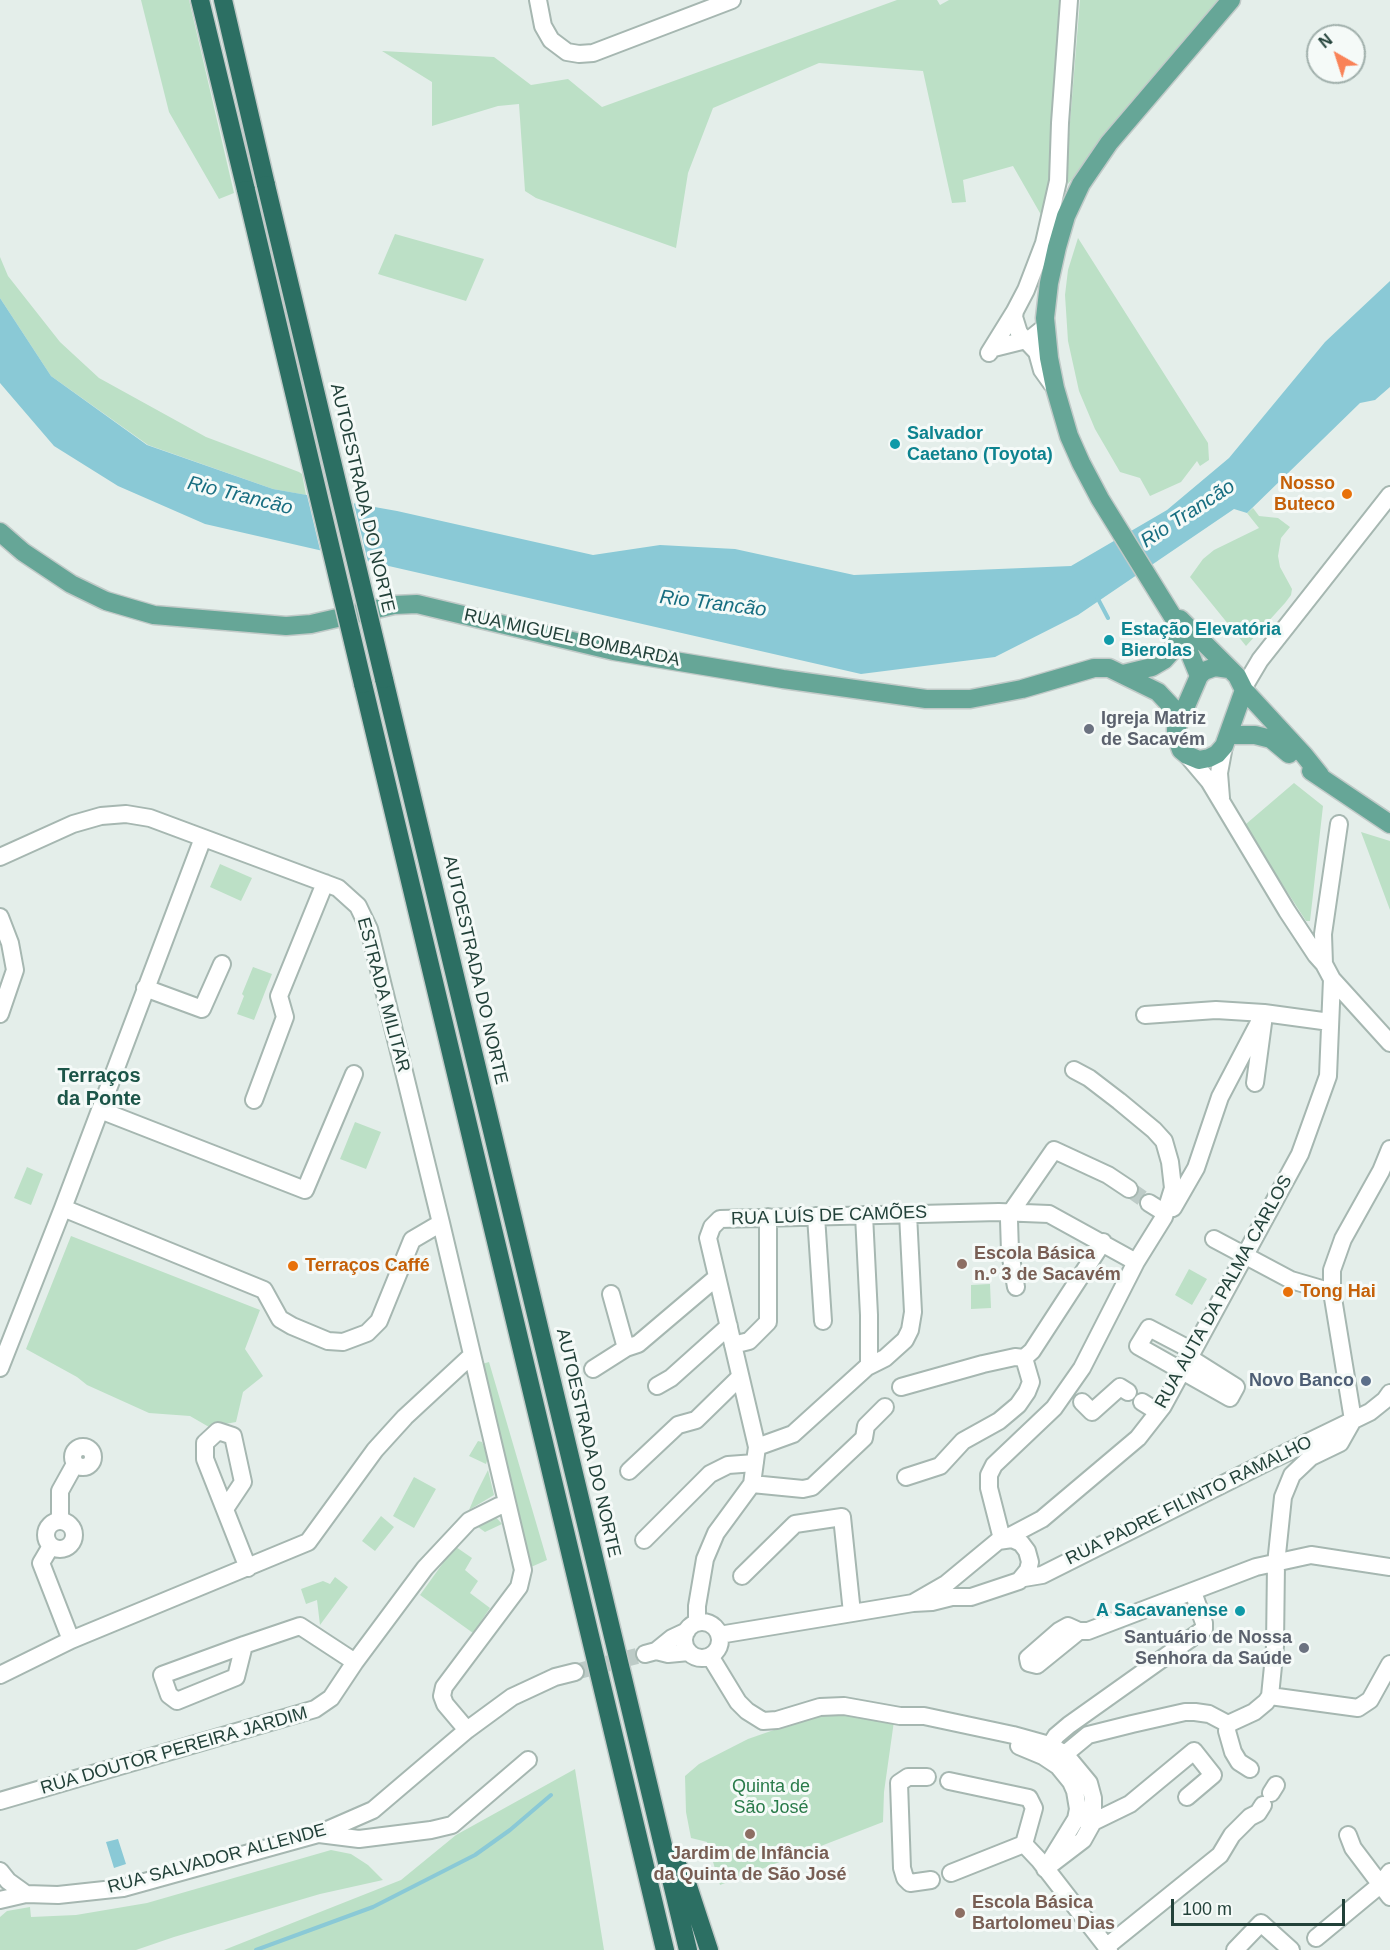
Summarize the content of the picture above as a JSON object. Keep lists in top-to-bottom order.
{
  "streets": {
    "highway": ["AUTOESTRADA DO NORTE"],
    "main road": ["RUA MIGUEL BOMBARDA"],
    "street": [
      "ESTRADA MILITAR",
      "RUA LUÍS DE CAMÕES",
      "RUA AUTA DA PALMA CARLOS",
      "RUA PADRE FILINTO RAMALHO",
      "RUA DOUTOR PEREIRA JARDIM",
      "RUA SALVADOR ALLENDE"
    ]
  },
  "crossings": [
    ["ESTRADA MILITAR", "RUA DOUTOR PEREIRA JARDIM"],
    ["ESTRADA MILITAR", "RUA SALVADOR ALLENDE"],
    ["RUA AUTA DA PALMA CARLOS", "RUA PADRE FILINTO RAMALHO"]
  ],
  "districts": ["Terraços da Ponte"],
  "water": ["Rio Trancão"],
  "parks": ["Quinta de São José"],
  "places": [
    "Salvador Caetano (Toyota)",
    "Nosso Buteco",
    "Estação Elevatória Bierolas",
    "Igreja Matriz de Sacavém",
    "Escola Básica n.º 3 de Sacavém",
    "Terraços Caffé",
    "Tong Hai",
    "Novo Banco",
    "A Sacavanense",
    "Santuário de Nossa Senhora da Saúde",
    "Jardim de Infância da Quinta de São José",
    "Escola Básica Bartolomeu Dias"
  ],
  "scale_bar": "100 m",
  "north": "top left"
}
